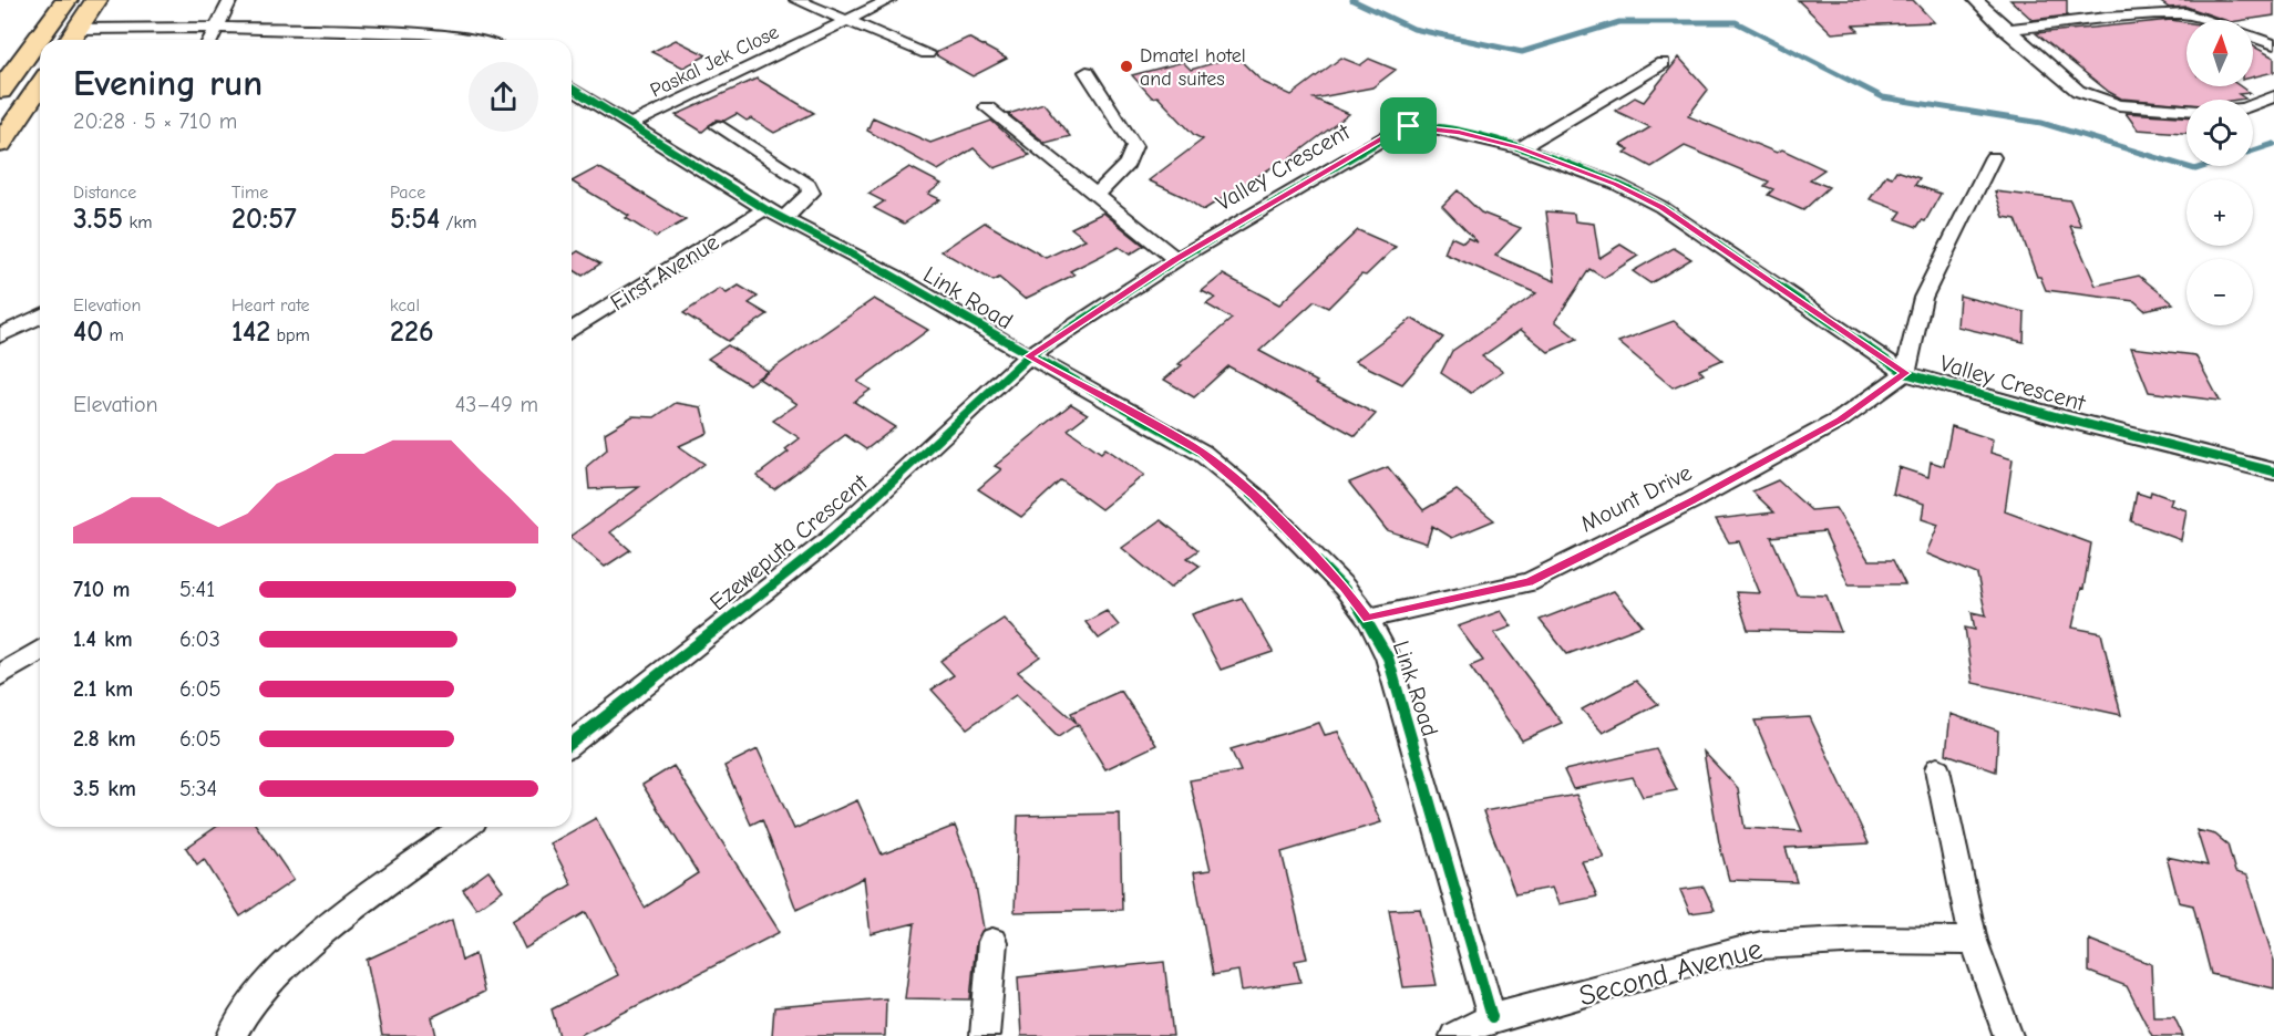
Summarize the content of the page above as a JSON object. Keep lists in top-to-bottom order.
{
  "streets": {
    "street": [
      "Paskal Jek Close",
      "Valley Crescent",
      "First Avenue",
      "Link Road",
      "Mount Drive",
      "Ezeweputa Crescent",
      "Second Avenue"
    ]
  },
  "crossings": [
    ["Paskal Jek Close", "Link Road"],
    ["Valley Crescent", "Link Road"],
    ["Valley Crescent", "Mount Drive"],
    ["Valley Crescent", "Ezeweputa Crescent"],
    ["First Avenue", "Link Road"],
    ["Link Road", "Mount Drive"],
    ["Link Road", "Ezeweputa Crescent"],
    ["Link Road", "Second Avenue"]
  ],
  "places": ["Dmatel hotel and suites"],
  "north": "top",
  "page": {
    "map_buttons": ["+", "−"],
    "heading": ["Evening run", "20:28 · 5 × 710 m"],
    "stats": [
      ["Distance", "3.55 km"],
      ["Time", "20:57"],
      ["Pace", "5:54 /km"],
      ["Elevation", "40 m"],
      ["Heart rate", "142 bpm"],
      ["kcal", "226"]
    ],
    "chart": ["Elevation", "43–49 m"],
    "list": [
      {
        "name": "710 m",
        "note": "5:41"
      },
      {
        "name": "1.4 km",
        "note": "6:03"
      },
      {
        "name": "2.1 km",
        "note": "6:05"
      },
      {
        "name": "2.8 km",
        "note": "6:05"
      },
      {
        "name": "3.5 km",
        "note": "5:34"
      }
    ]
  }
}
